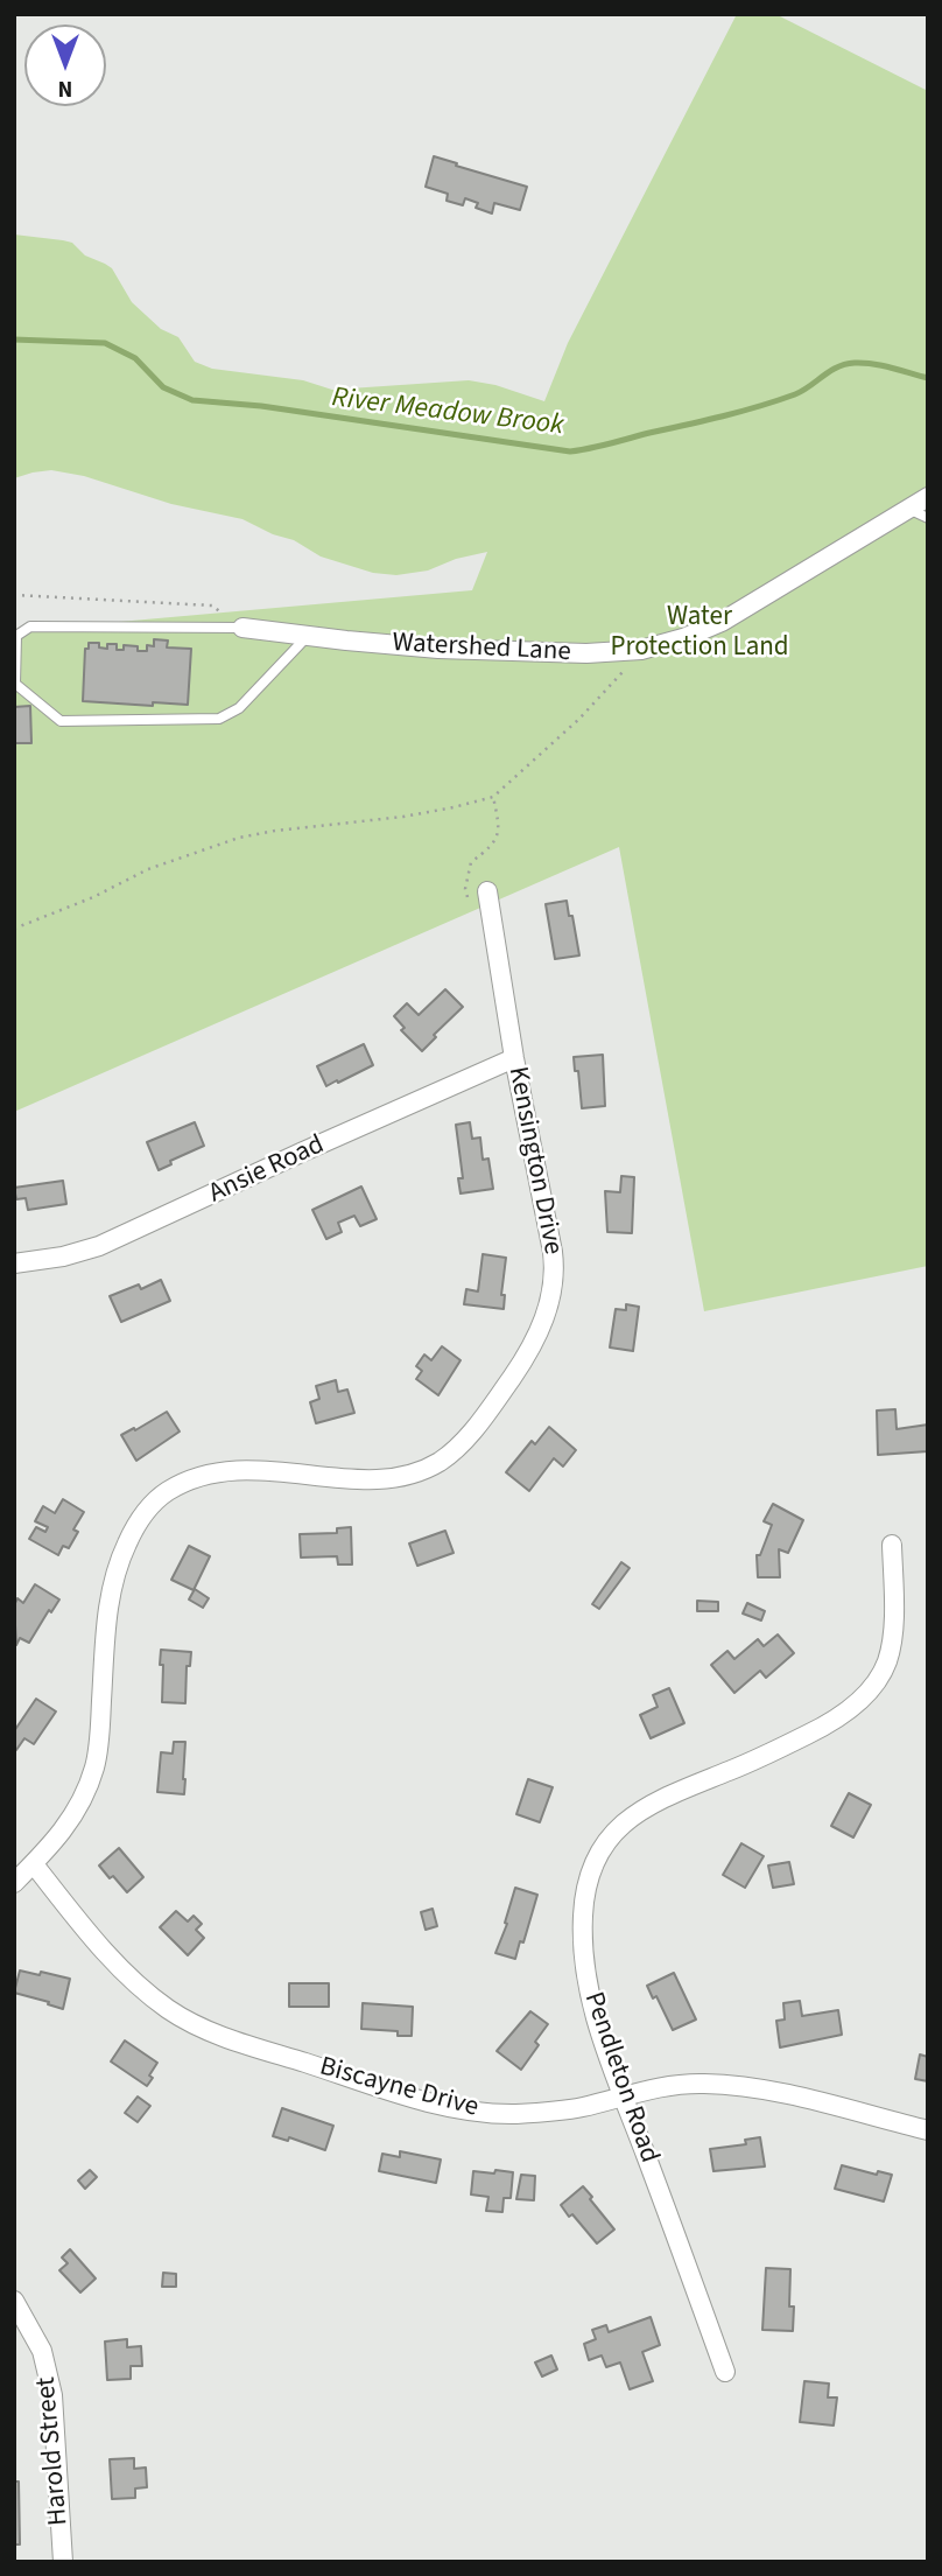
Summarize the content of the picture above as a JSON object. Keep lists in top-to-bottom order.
{
  "streets": {
    "street": [
      "Watershed Lane",
      "Kensington Drive",
      "Ansie Road",
      "Pendleton Road",
      "Biscayne Drive",
      "Harold Street"
    ]
  },
  "crossings": [
    ["Kensington Drive", "Ansie Road"],
    ["Kensington Drive", "Biscayne Drive"],
    ["Pendleton Road", "Biscayne Drive"]
  ],
  "water": ["River Meadow Brook"],
  "parks": ["Water Protection Land"],
  "north": "bottom"
}
